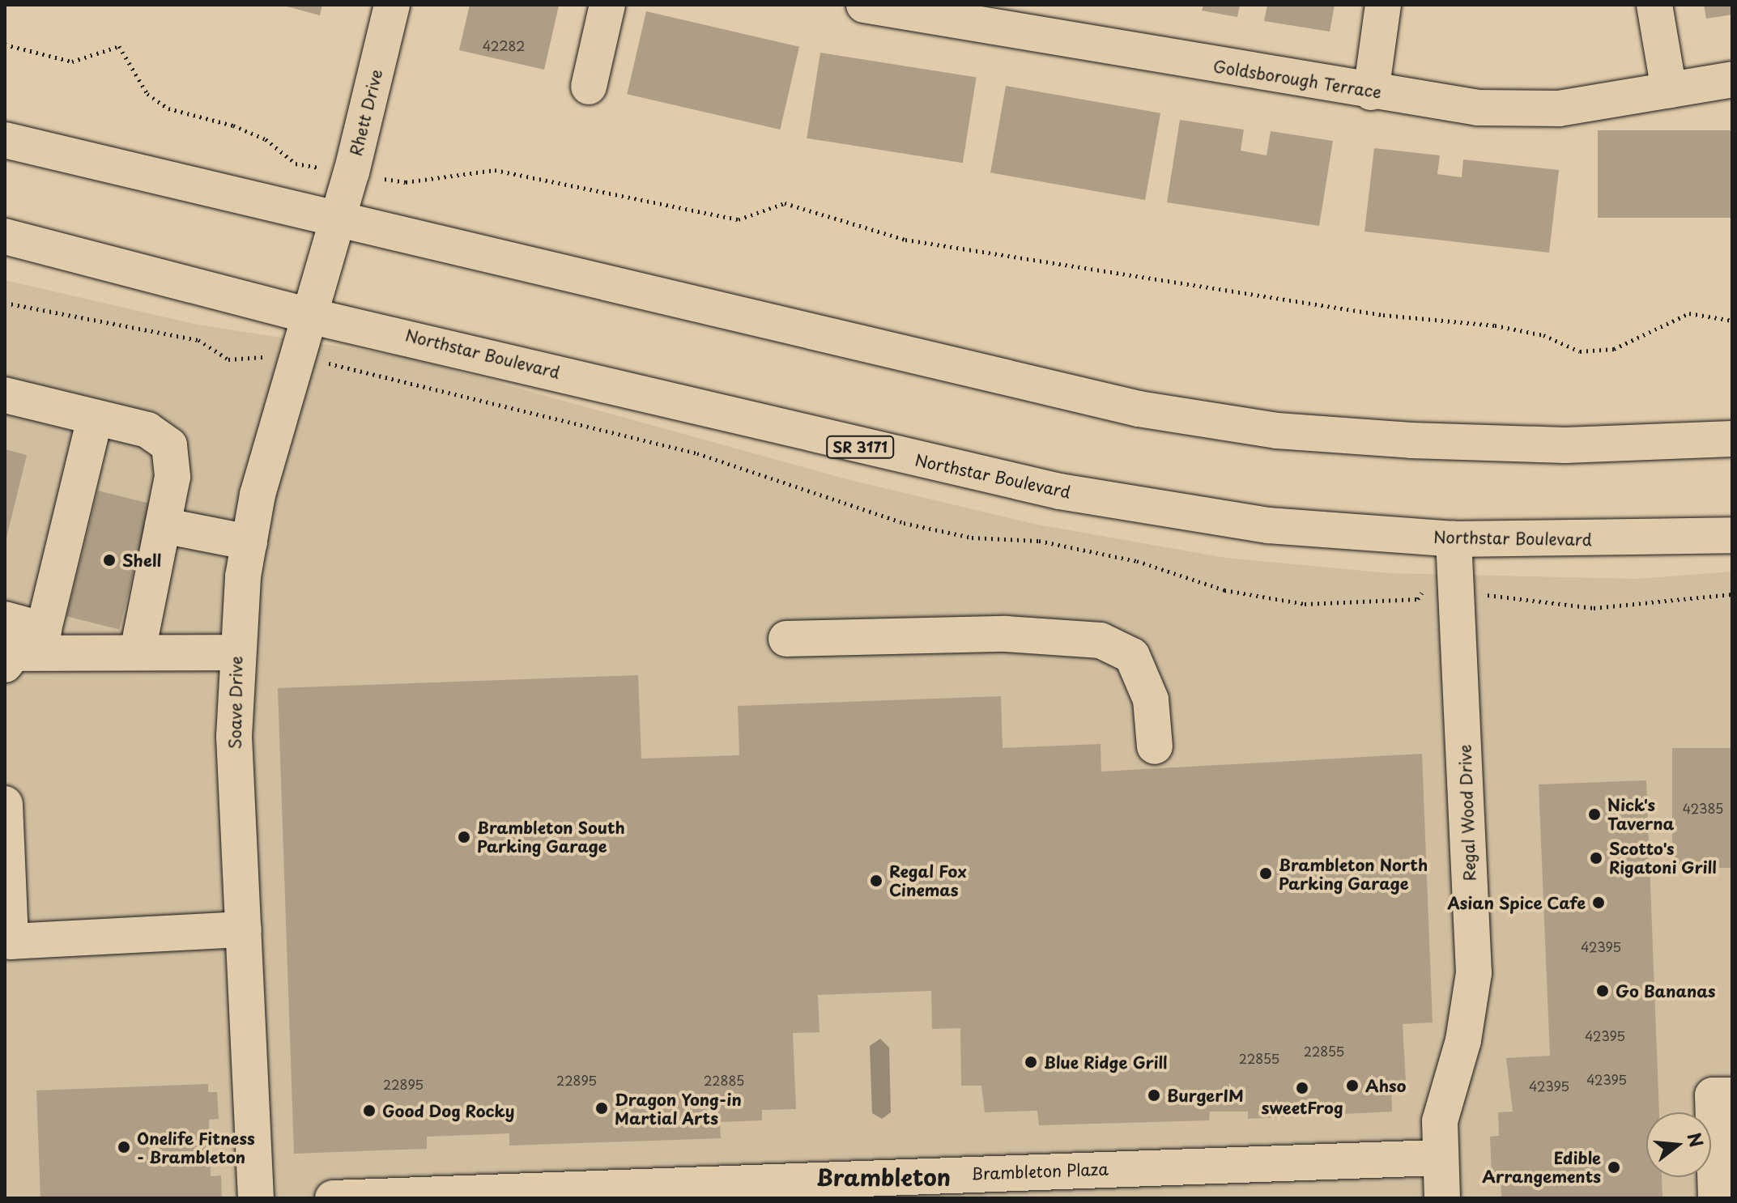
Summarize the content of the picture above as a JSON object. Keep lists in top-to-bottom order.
{
  "streets": {
    "street": [
      "Goldsborough Terrace",
      "Rhett Drive",
      "Northstar Boulevard",
      "SR 3171",
      "Soave Drive",
      "Regal Wood Drive",
      "Brambleton Plaza"
    ]
  },
  "crossings": [
    ["Rhett Drive", "Soave Drive"],
    ["Northstar Boulevard", "Soave Drive"],
    ["Northstar Boulevard", "Regal Wood Drive"],
    ["Regal Wood Drive", "Brambleton Plaza"]
  ],
  "districts": ["Brambleton"],
  "places": [
    "Shell",
    "Nick's Taverna",
    "Brambleton South Parking Garage",
    "Scotto's Rigatoni Grill",
    "Brambleton North Parking Garage",
    "Regal Fox Cinemas",
    "Asian Spice Cafe",
    "Go Bananas",
    "Blue Ridge Grill",
    "Ahso",
    "sweetFrog",
    "BurgerIM",
    "Dragon Yong-in Martial Arts",
    "Good Dog Rocky",
    "Onelife Fitness - Brambleton",
    "Edible Arrangements"
  ],
  "house_numbers": [
    "42282",
    "42385",
    "42395",
    "42395",
    "22855",
    "22855",
    "42395",
    "22895",
    "22885",
    "22895",
    "42395"
  ],
  "north": "right"
}
